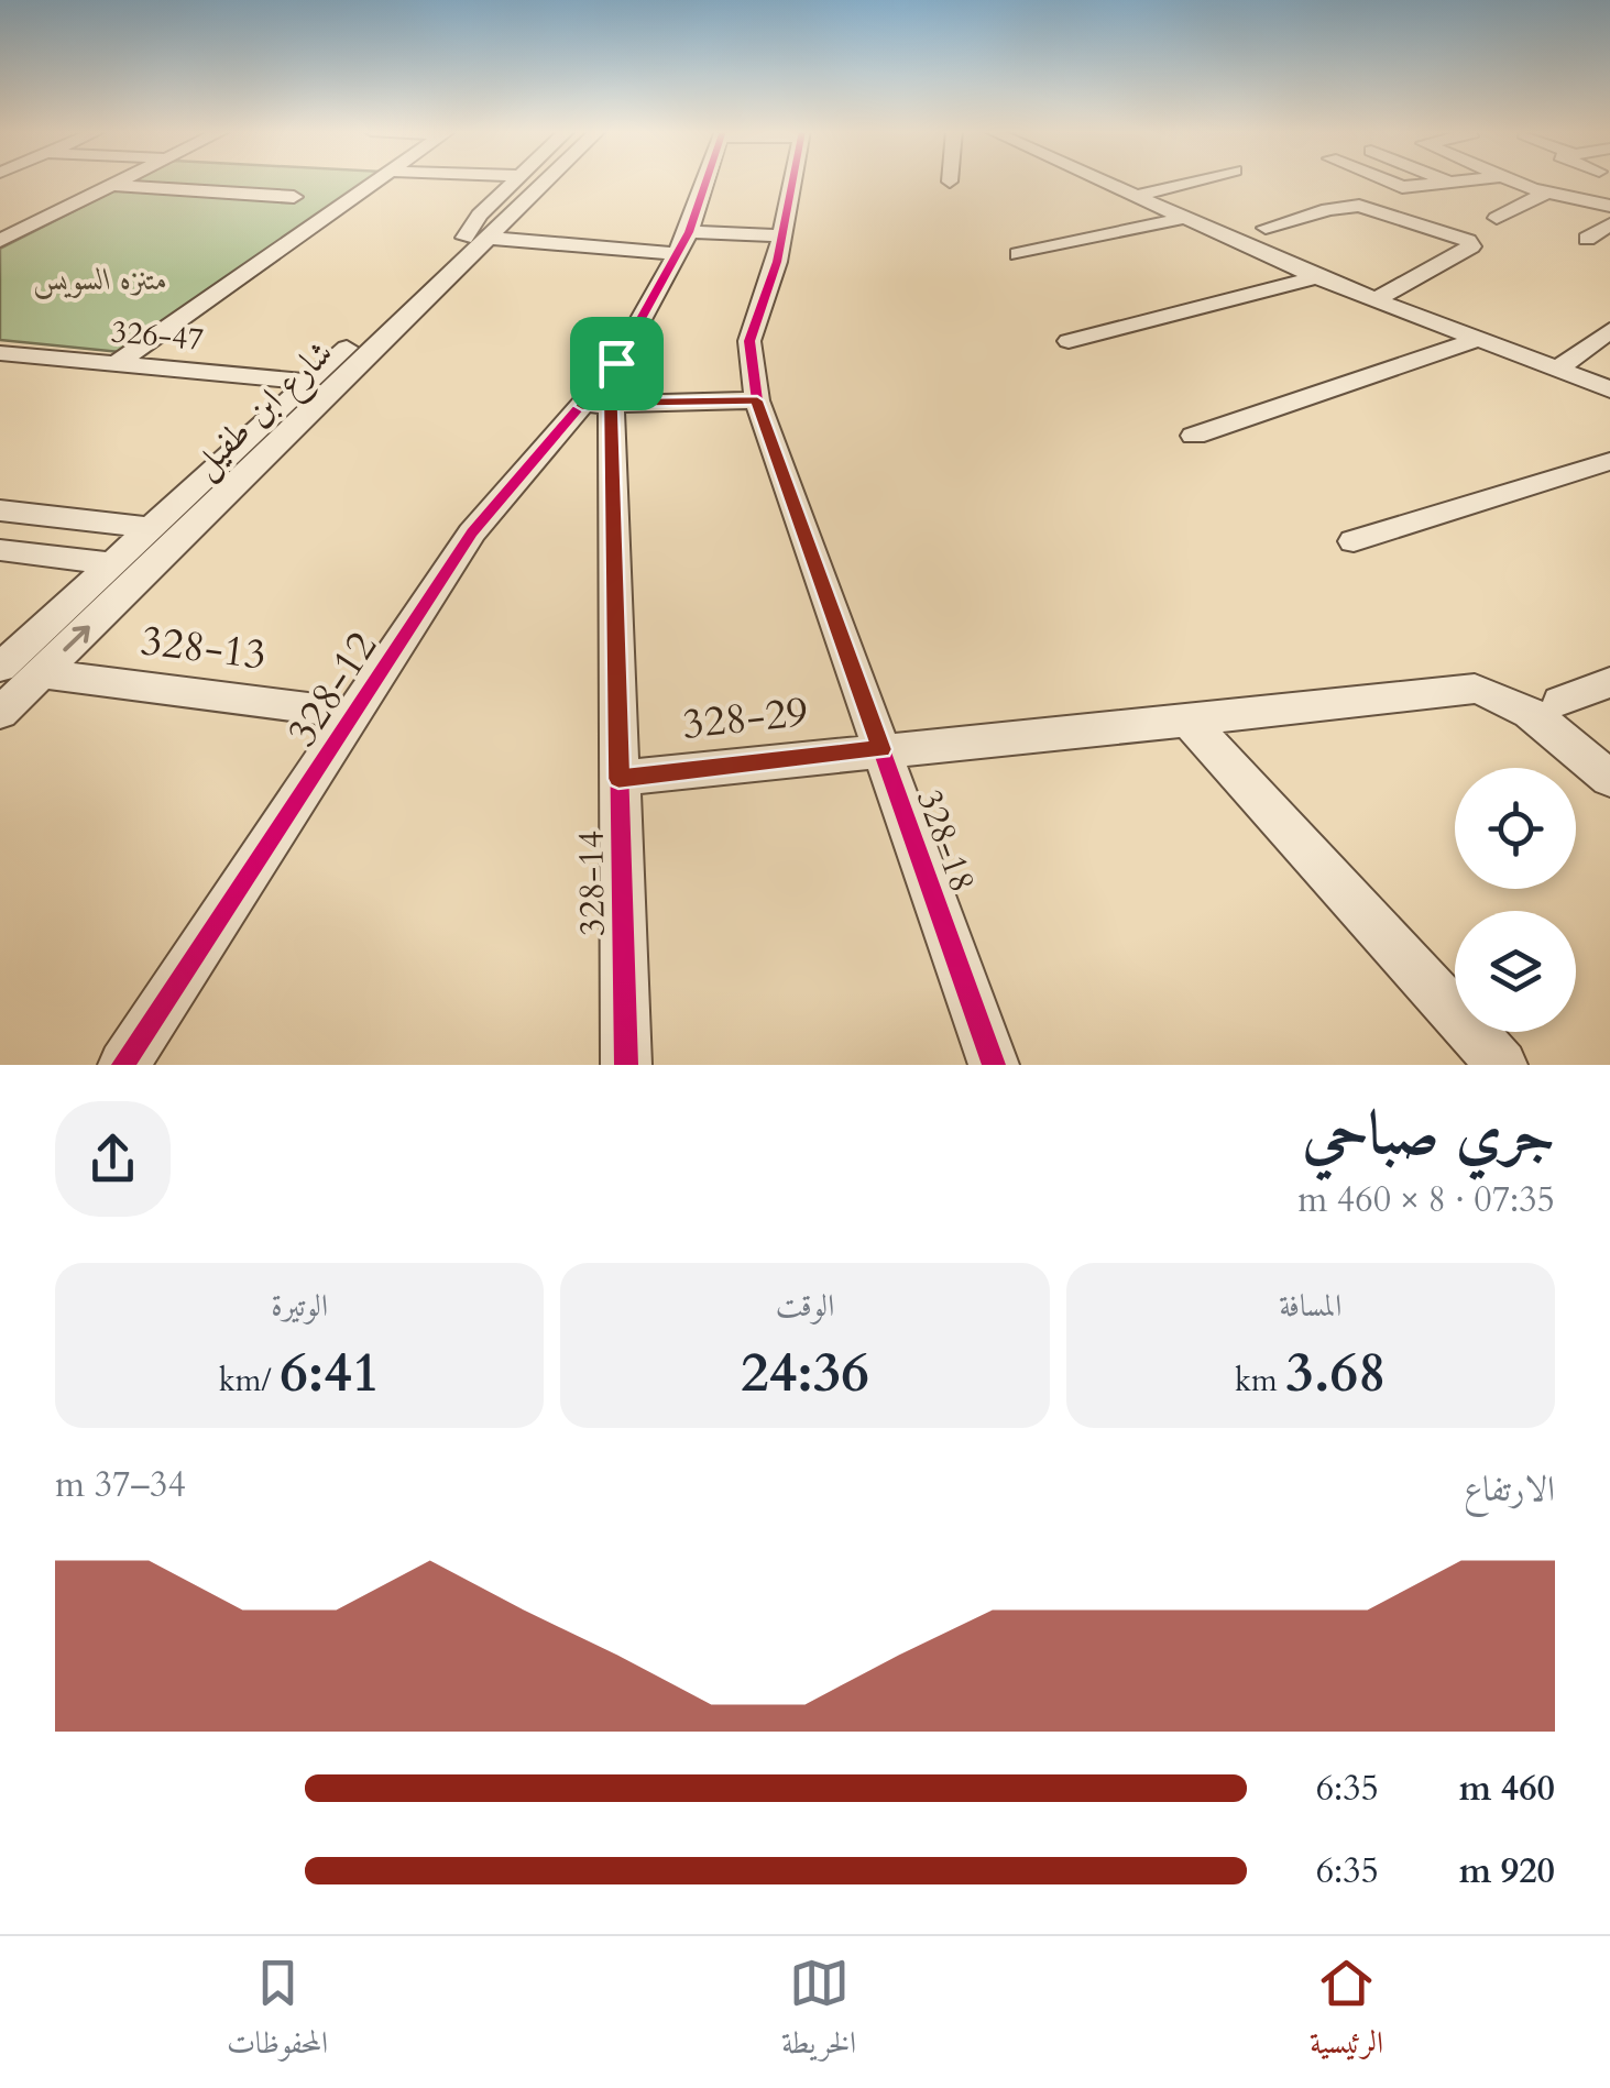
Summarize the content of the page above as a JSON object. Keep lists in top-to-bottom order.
{
  "streets": {
    "street": [
      "326-47",
      "شارع ابن طفيل",
      "328-13",
      "328-12",
      "328-29",
      "328-18",
      "328-14"
    ]
  },
  "crossings": [
    ["326-47", "شارع ابن طفيل"],
    ["شارع ابن طفيل", "328-13"],
    ["328-13", "328-12"],
    ["328-12", "328-14"],
    ["328-29", "328-18"],
    ["328-29", "328-14"]
  ],
  "parks": ["متنزه السويس"],
  "page": {
    "heading": ["جري صباحي", "07:35 · 8 × 460 m"],
    "stats": [
      ["المسافة", "3.68 km"],
      ["الوقت", "24:36"],
      ["الوتيرة", "6:41 /km"]
    ],
    "chart": ["الارتفاع", "34–37 m"],
    "list": [
      {
        "name": "460 m",
        "note": "6:35"
      },
      {
        "name": "920 m",
        "note": "6:35"
      }
    ],
    "tabs": ["الرئيسية", "الخريطة", "المحفوظات"]
  }
}
